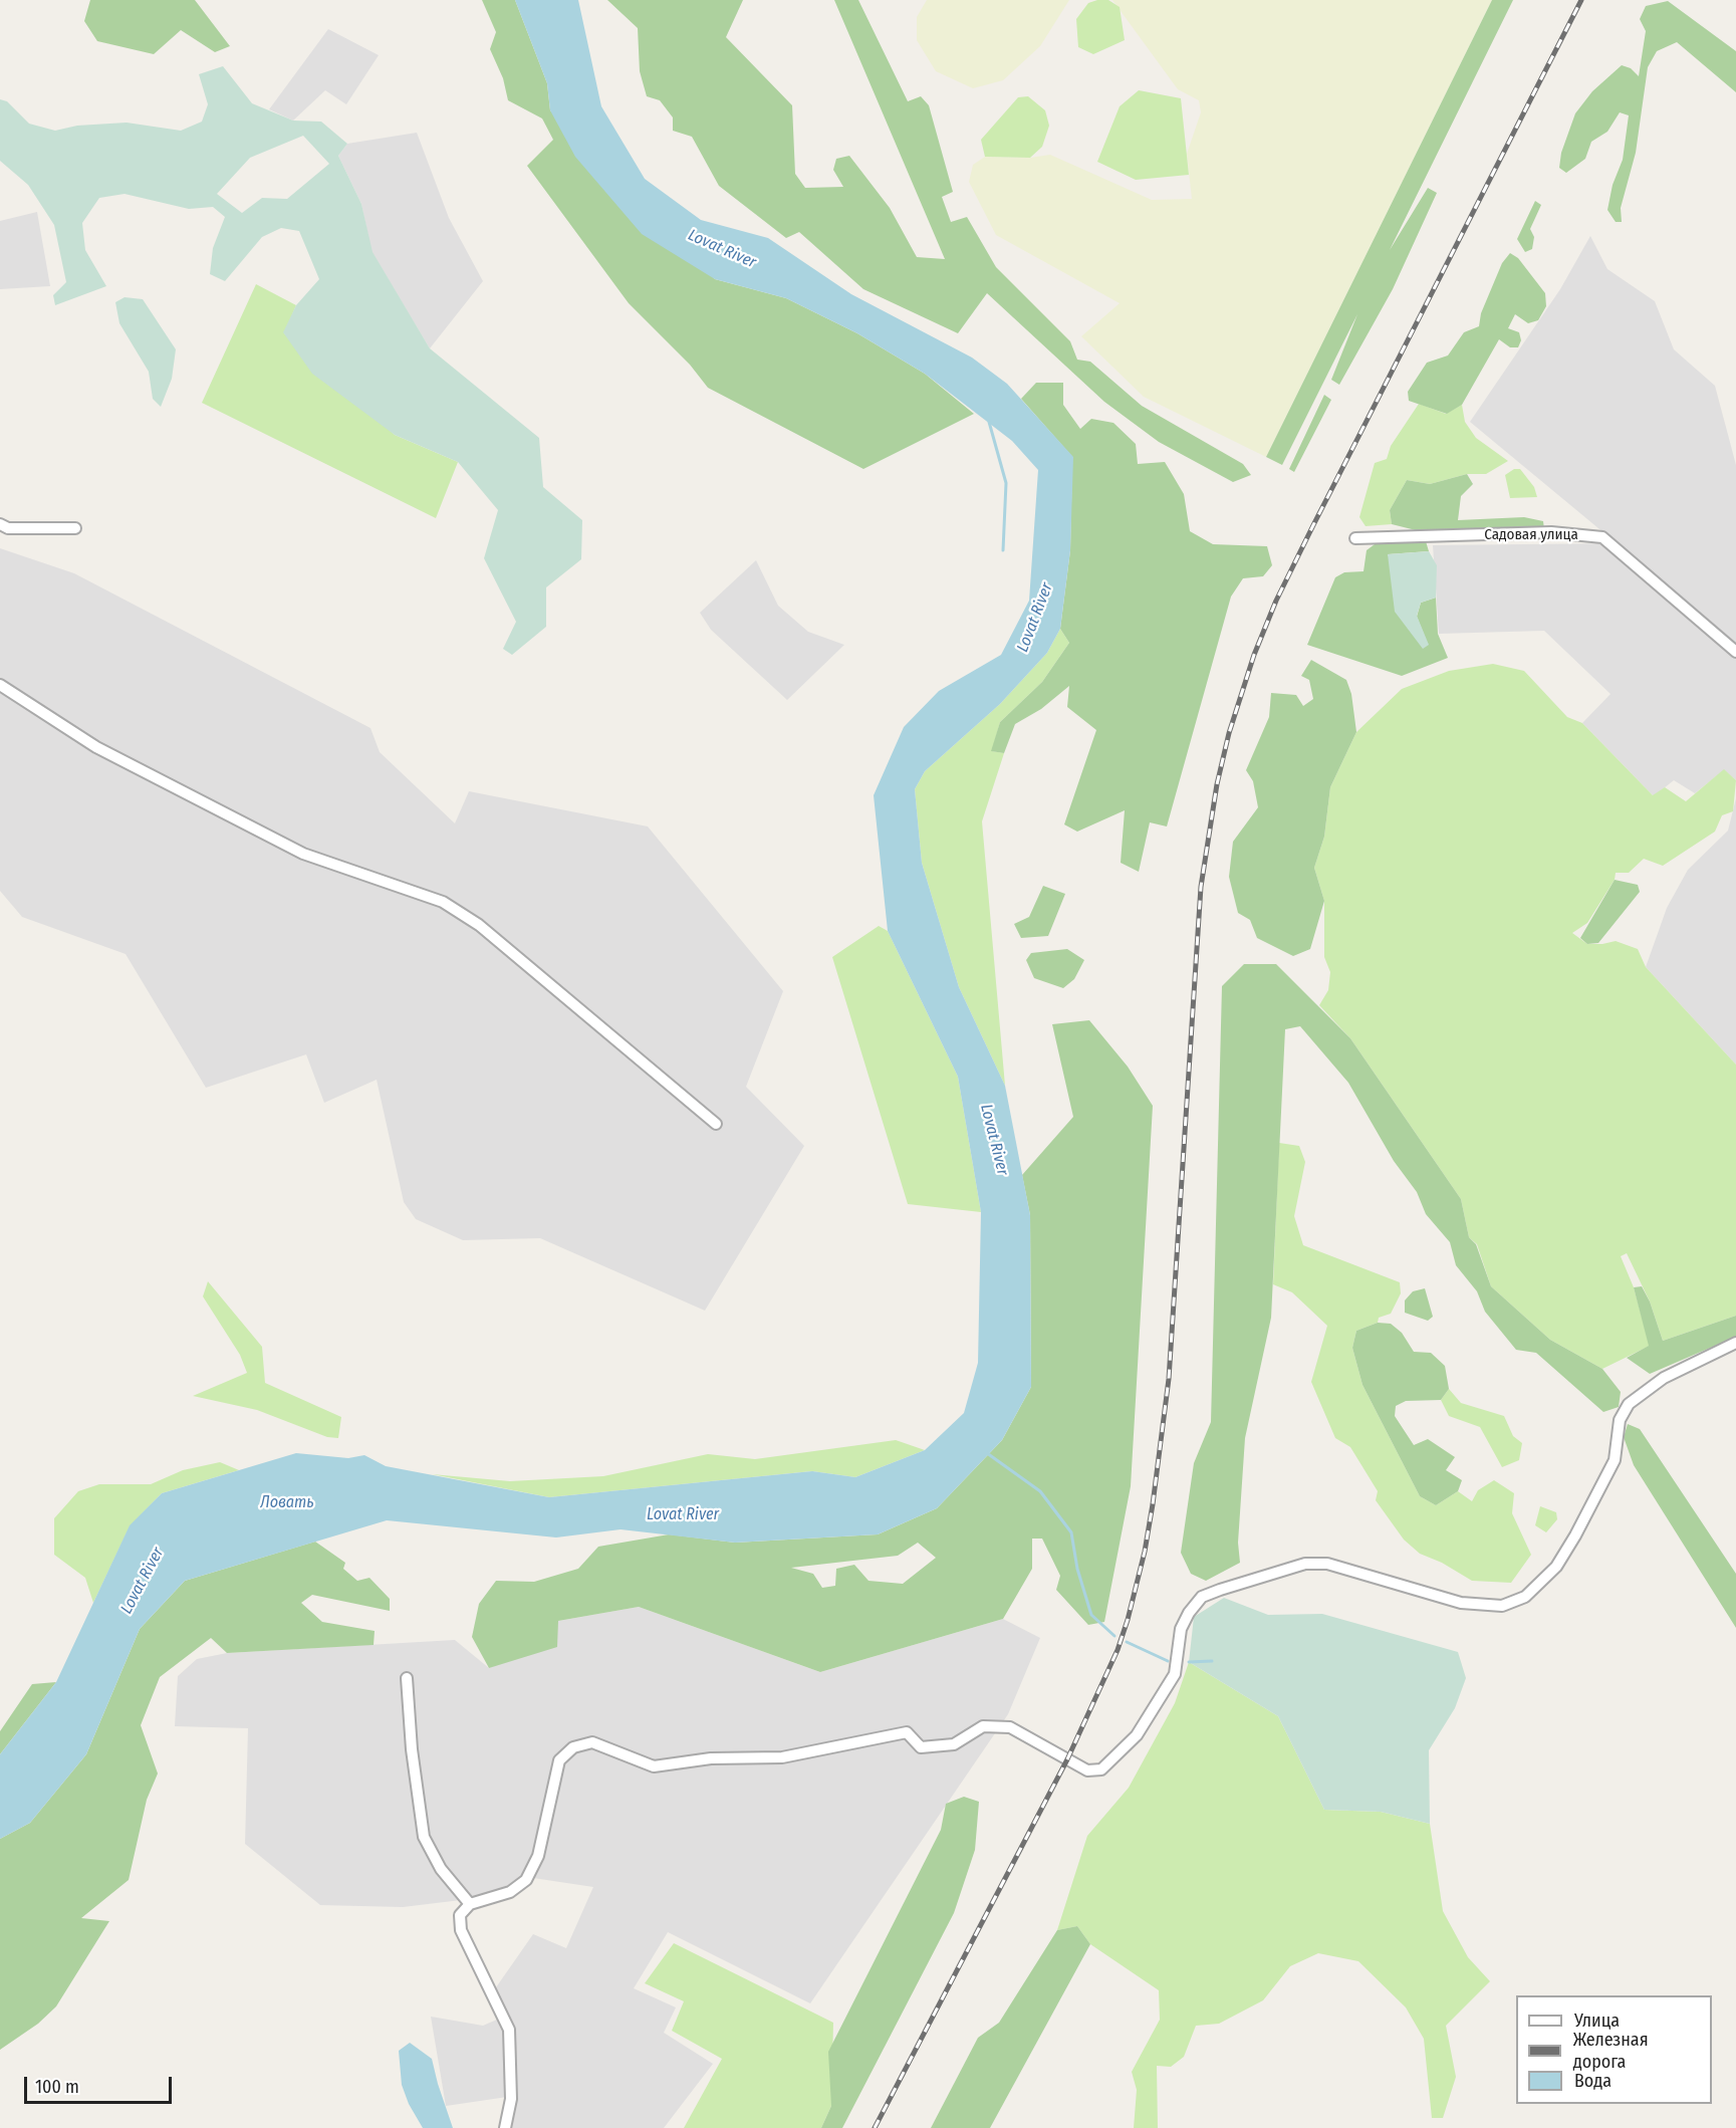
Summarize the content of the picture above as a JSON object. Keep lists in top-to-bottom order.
{
  "streets": {
    "street": ["Садовая улица"]
  },
  "water": ["Lovat River", "Ловать"],
  "legend": ["Улица", "Железная дорога", "Вода"],
  "scale_bar": "100 m"
}
